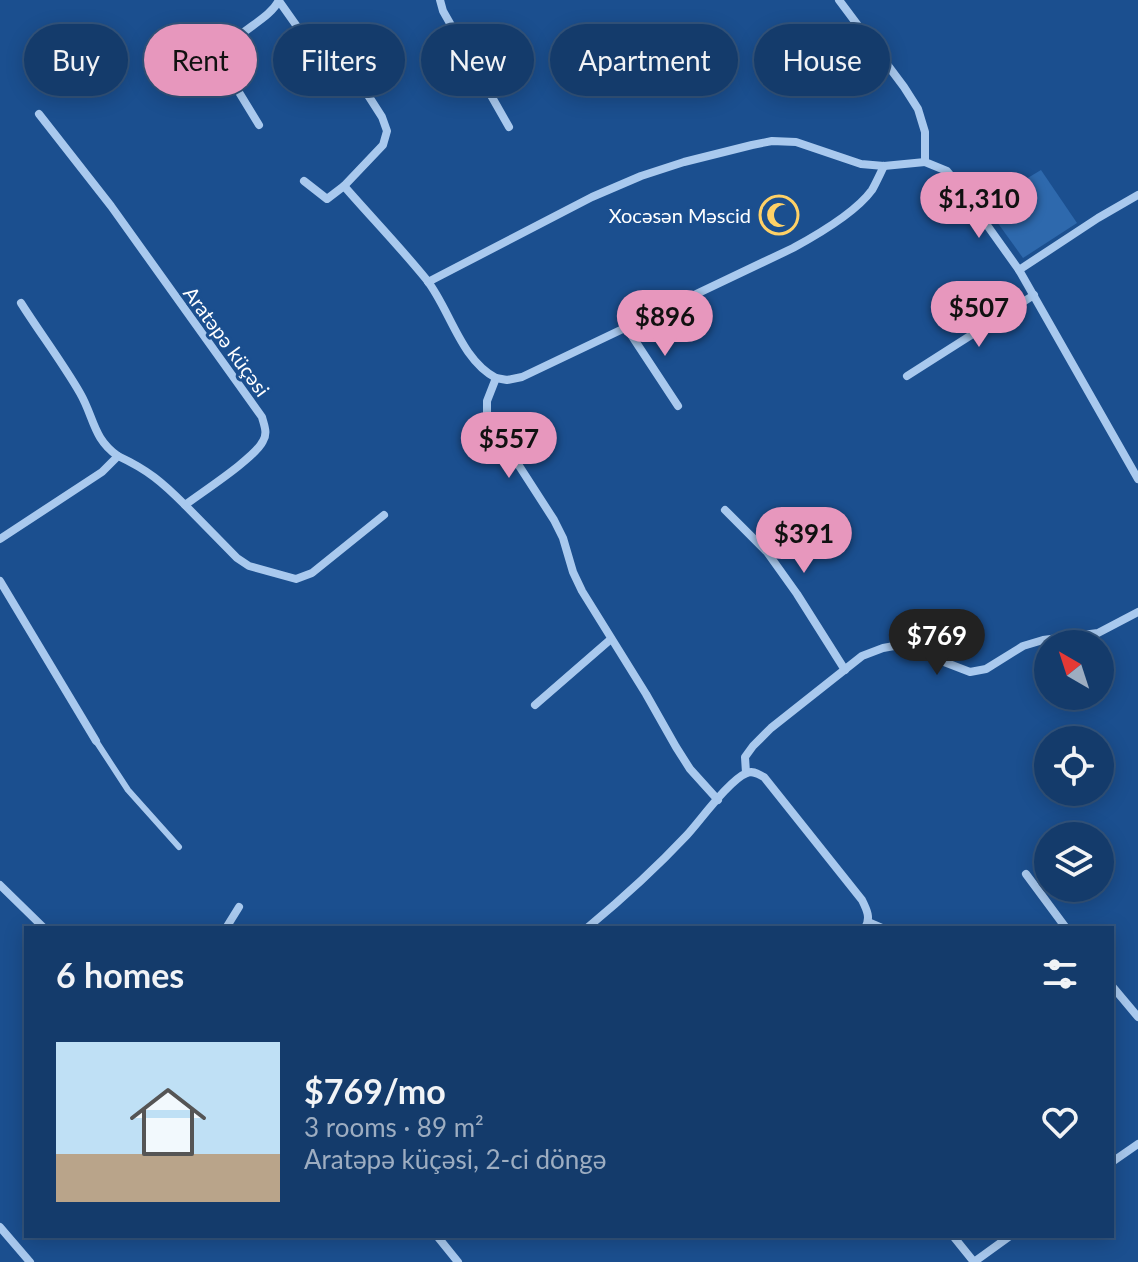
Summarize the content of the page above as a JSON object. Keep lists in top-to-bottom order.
{
  "streets": {
    "street": ["Aratəpə küçəsi"]
  },
  "places": {
    "mosque": ["Xocəsən Məscid"]
  },
  "north": "top left",
  "page": {
    "chip": [
      "Buy",
      "Rent",
      "Filters",
      "New",
      "Apartment",
      "House"
    ],
    "price": [
      "$1,310",
      "$507",
      "$896",
      "$557",
      "$391",
      "$769"
    ],
    "heading": "6 homes",
    "list": [
      {
        "name": "$769/mo",
        "note": "3 rooms · 89 m² · Aratəpə küçəsi, 2-ci döngə"
      }
    ]
  }
}
